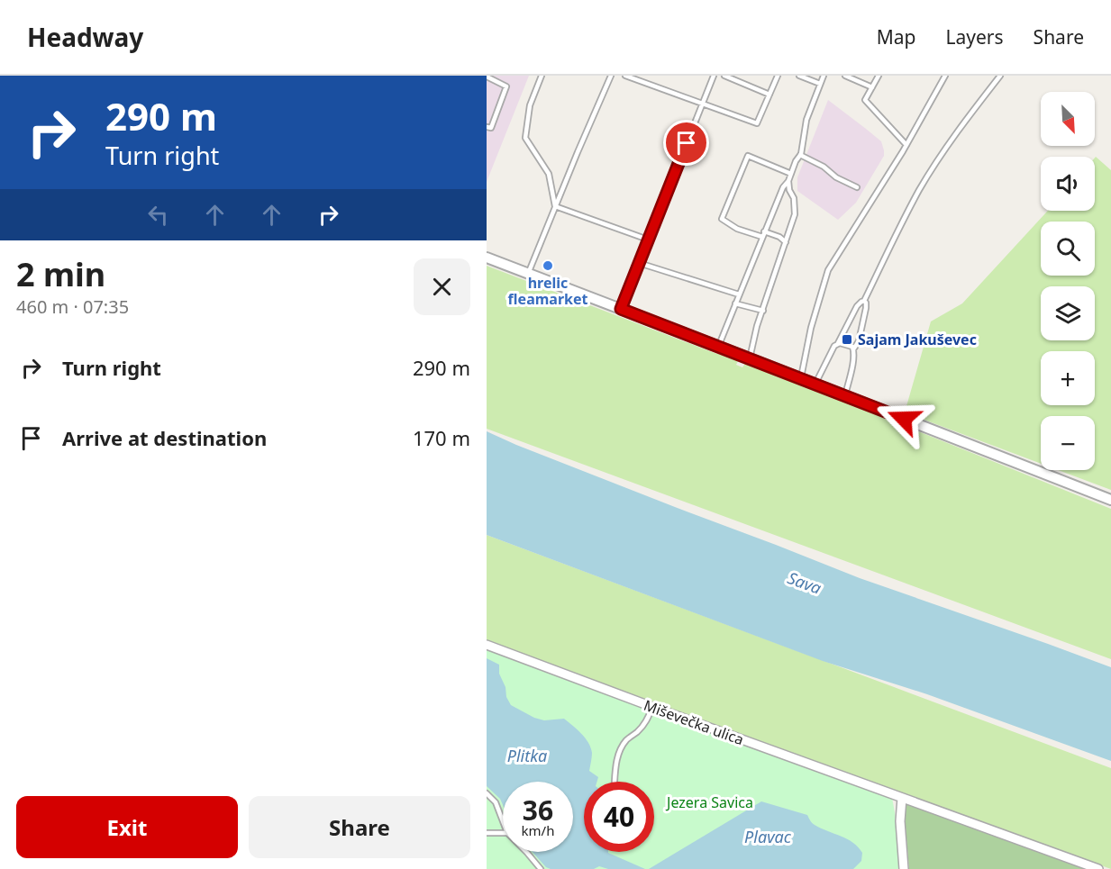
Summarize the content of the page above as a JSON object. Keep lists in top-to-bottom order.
{
  "streets": {
    "street": ["Miševečka ulica"]
  },
  "water": ["Sava", "Plitka", "Plavac"],
  "parks": ["Jezera Savica"],
  "places": {
    "other": ["hrelic fleamarket"],
    "transit": ["Sajam Jakuševec"]
  },
  "north": "bottom right",
  "page": {
    "header": "Headway",
    "nav": ["Map", "Layers", "Share"],
    "turn": ["290 m", "Turn right"],
    "map_buttons": ["+", "−"],
    "heading": ["2 min", "460 m · 07:35"],
    "list": [
      {
        "name": "Turn right",
        "value": "290 m"
      },
      {
        "name": "Arrive at destination",
        "value": "170 m"
      }
    ],
    "speed": "36 km/h",
    "limit": "40",
    "buttons": ["Exit", "Share"]
  }
}
